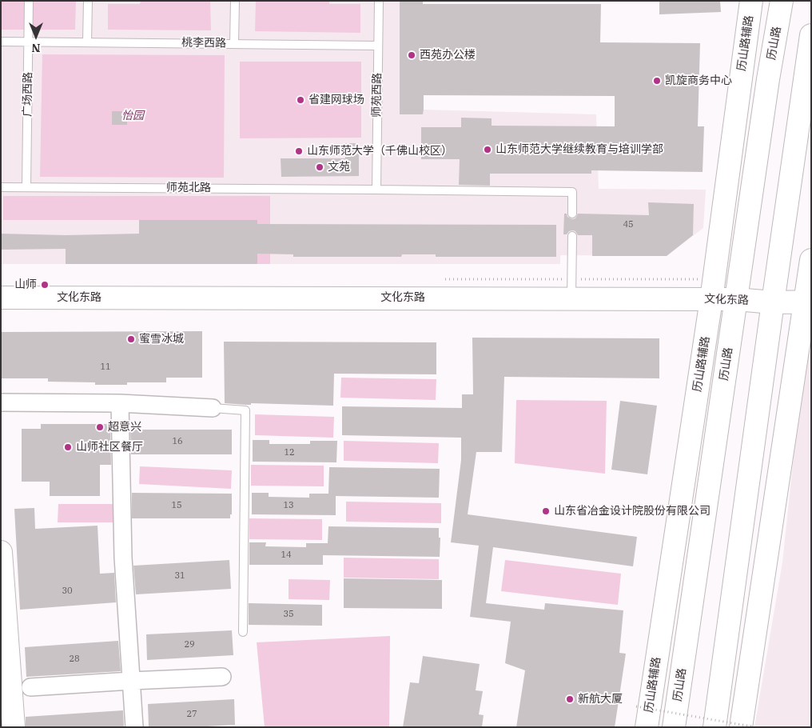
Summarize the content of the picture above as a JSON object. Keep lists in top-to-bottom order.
{
  "streets": {
    "main road": ["历山路辅路", "历山路", "文化东路"],
    "lane": [
      "桃李西路",
      "广场西路",
      "师苑西路",
      "师苑北路"
    ]
  },
  "crossings": [
    ["桃李西路", "广场西路"],
    ["桃李西路", "师苑西路"],
    ["历山路辅路", "文化东路"],
    ["历山路", "文化东路"],
    ["广场西路", "师苑北路"],
    ["师苑西路", "师苑北路"]
  ],
  "parks": ["怡园"],
  "places": [
    "西苑办公楼",
    "凯旋商务中心",
    "省建网球场",
    "山东师范大学继续教育与培训学部",
    "山东师范大学（千佛山校区）",
    "文苑",
    "山师",
    "蜜雪冰城",
    "超意兴",
    "山师社区餐厅",
    "山东省冶金设计院股份有限公司",
    "新航大厦"
  ],
  "house_numbers": [
    "45",
    "11",
    "16",
    "12",
    "15",
    "13",
    "14",
    "31",
    "30",
    "35",
    "29",
    "28",
    "27"
  ],
  "north": "bottom"
}
